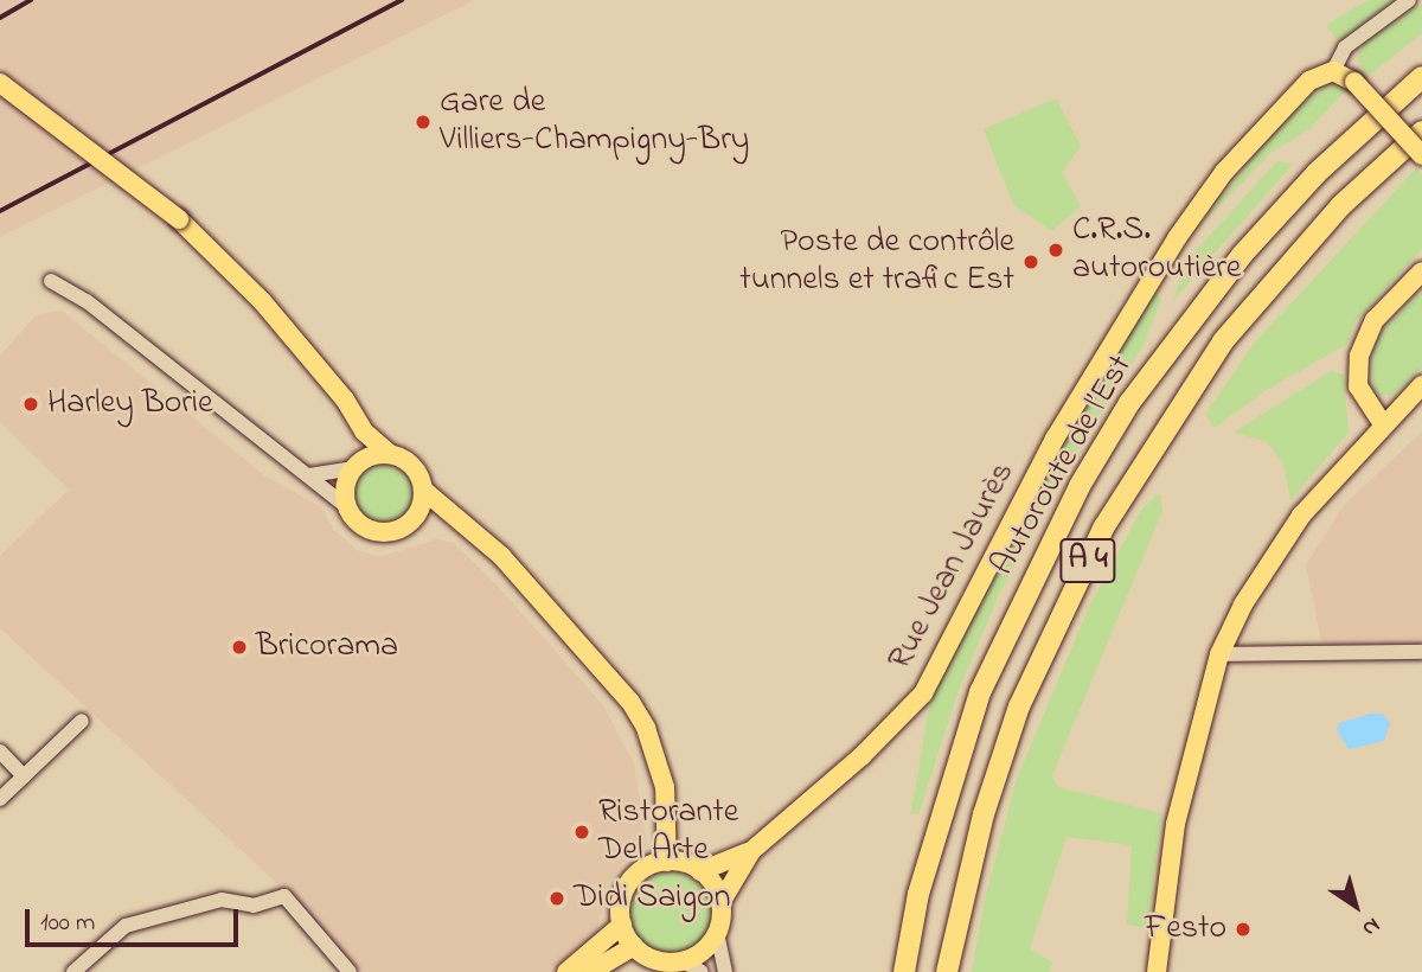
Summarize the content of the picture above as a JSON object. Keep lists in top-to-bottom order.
{
  "streets": {
    "highway": ["Autoroute de l’Est", "A 4"],
    "main road": ["Rue Jean Jaurès"]
  },
  "places": [
    "Gare de Villiers-Champigny-Bry",
    "C.R.S. autoroutière",
    "Poste de contrôle tunnels et trafic Est",
    "Harley Borie",
    "Bricorama",
    "Ristorante Del Arte",
    "Didi Saigon",
    "Festo"
  ],
  "scale_bar": "100 m",
  "north": "bottom right"
}
